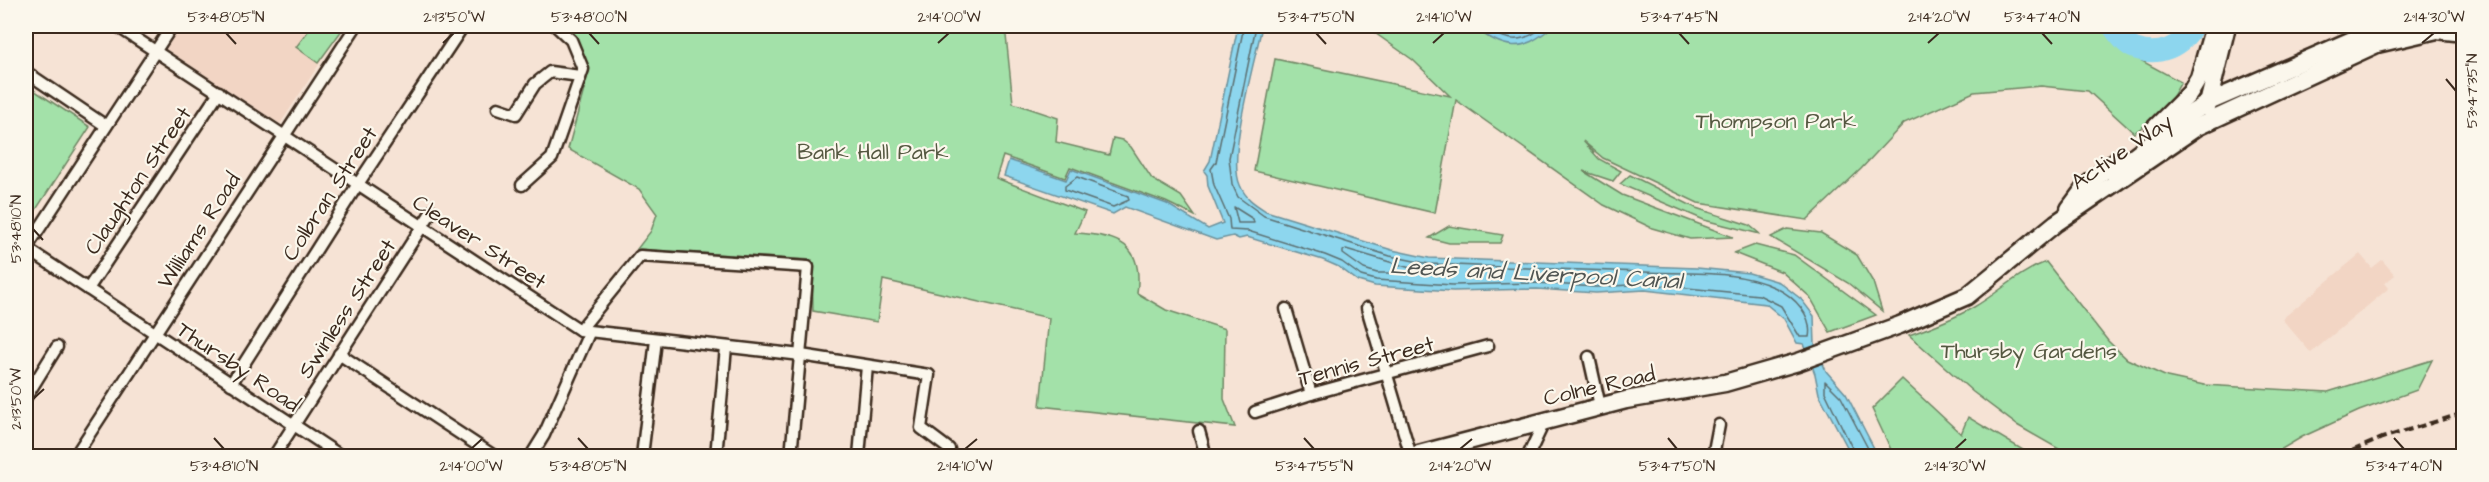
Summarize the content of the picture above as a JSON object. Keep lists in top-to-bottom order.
{
  "streets": {
    "main road": ["Active Way", "Colne Road"],
    "street": [
      "Claughton Street",
      "Colbran Street",
      "Williams Road",
      "Cleaver Street",
      "Swinless Street",
      "Tennis Street",
      "Thursby Road"
    ]
  },
  "crossings": [
    ["Active Way", "Colne Road"],
    ["Claughton Street", "Cleaver Street"],
    ["Claughton Street", "Thursby Road"],
    ["Colbran Street", "Cleaver Street"],
    ["Colbran Street", "Thursby Road"],
    ["Williams Road", "Cleaver Street"],
    ["Williams Road", "Thursby Road"],
    ["Cleaver Street", "Swinless Street"],
    ["Swinless Street", "Thursby Road"]
  ],
  "water": ["Leeds and Liverpool Canal"],
  "parks": ["Thompson Park", "Bank Hall Park", "Thursby Gardens"],
  "coordinates": [
    "53°48'05\"N",
    "2°13'50\"W",
    "53°48'00\"N",
    "2°14'00\"W",
    "53°47'50\"N",
    "2°14'10\"W",
    "53°47'45\"N",
    "2°14'20\"W",
    "53°47'40\"N",
    "2°14'30\"W",
    "53°47'35\"N",
    "53°48'10\"N",
    "53°47'55\"N"
  ]
}
